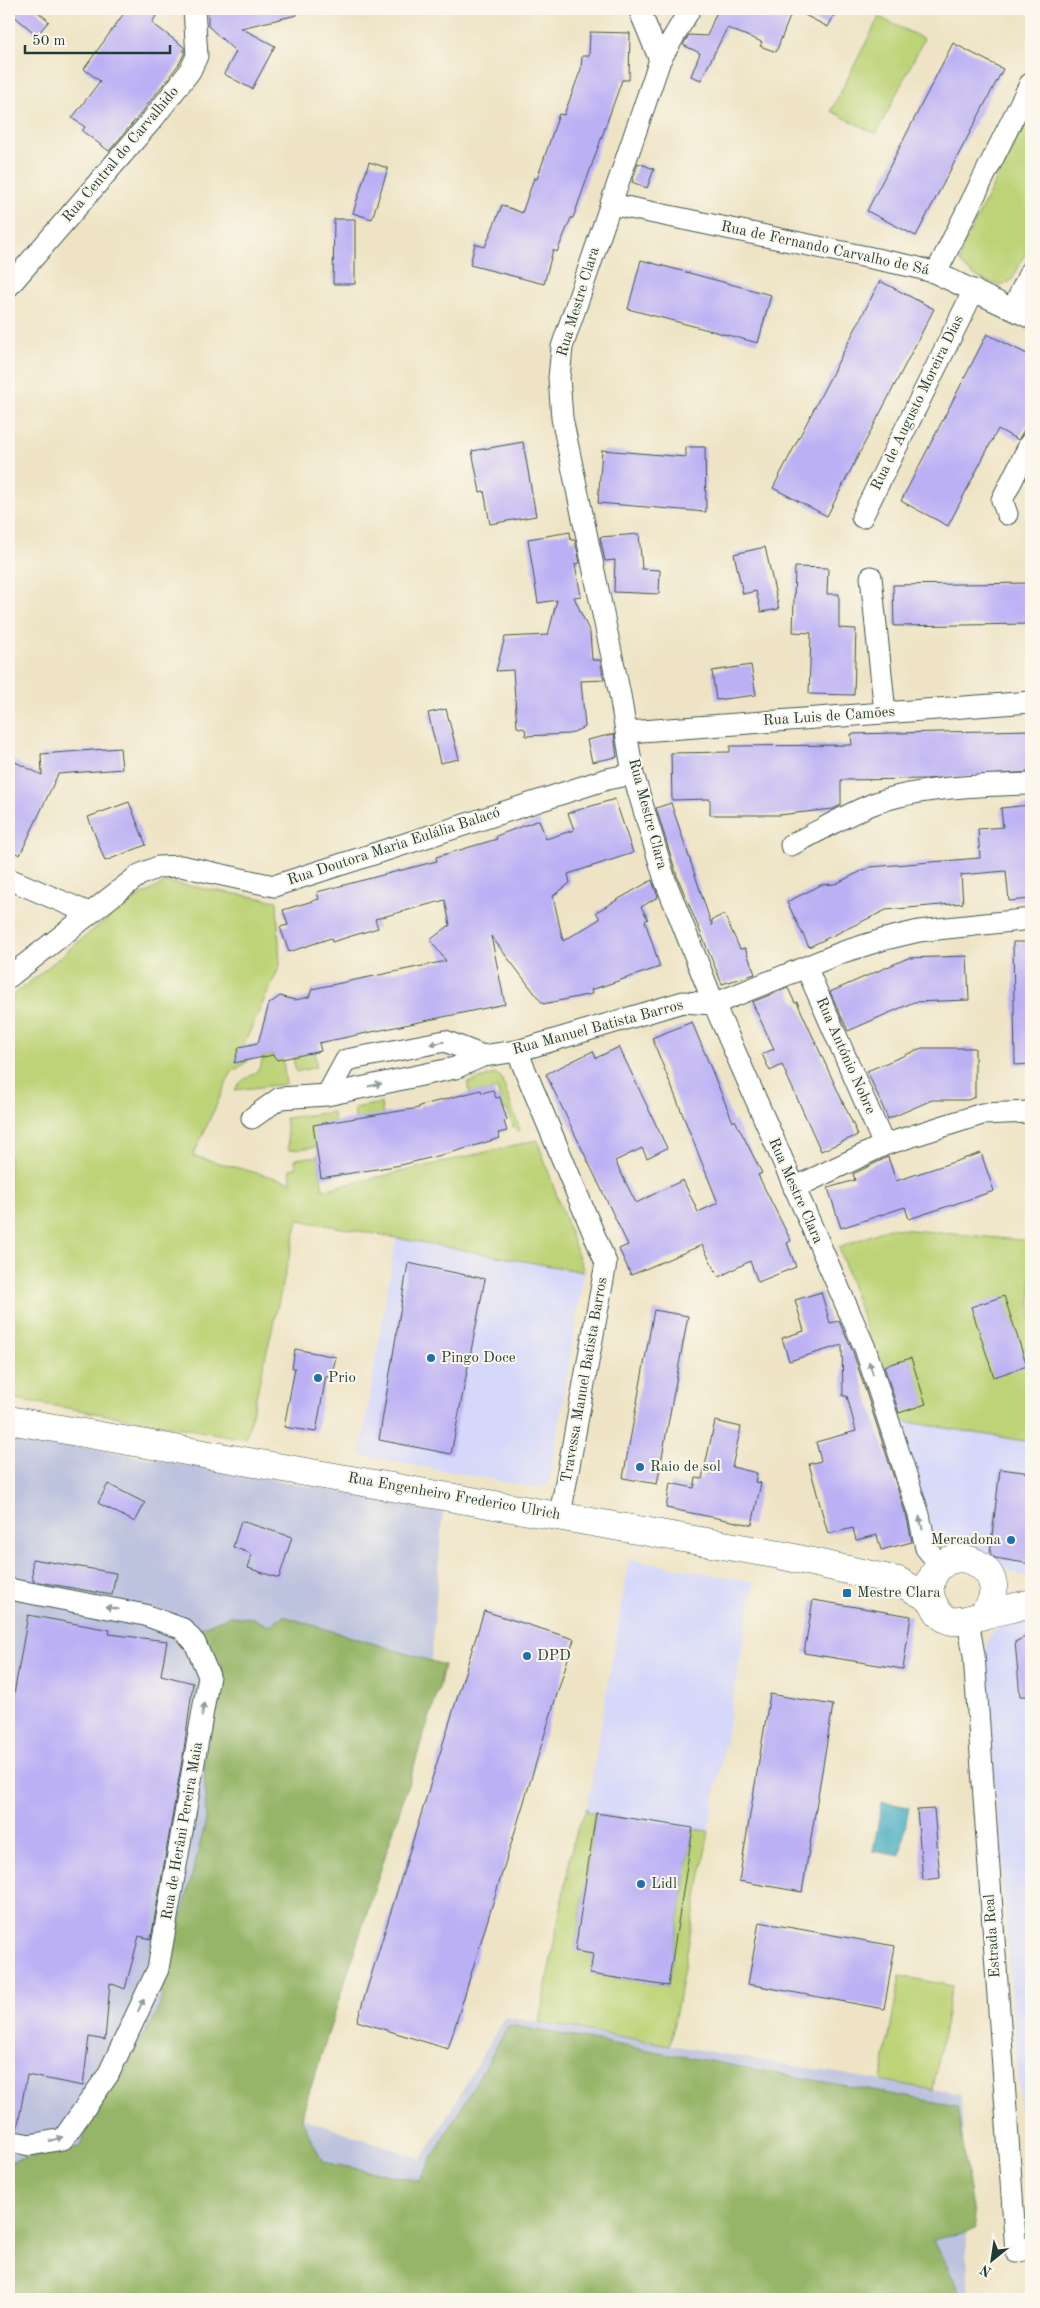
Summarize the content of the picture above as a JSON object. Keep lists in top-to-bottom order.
{
  "streets": {
    "main road": ["Rua Engenheiro Frederico Ulrich"],
    "street": [
      "Rua Central do Carvalhido",
      "Rua de Fernando Carvalho de Sá",
      "Rua Mestre Clara",
      "Rua de Augusto Moreira Dias",
      "Rua Luis de Camões",
      "Rua Doutora Maria Eulália Balacó",
      "Rua Manuel Batista Barros",
      "Rua António Nobre",
      "Travessa Manuel Batista Barros",
      "Rua de Herâni Pereira Maia",
      "Estrada Real"
    ]
  },
  "crossings": [
    ["Rua de Fernando Carvalho de Sá", "Rua Mestre Clara"],
    ["Rua de Fernando Carvalho de Sá", "Rua de Augusto Moreira Dias"],
    ["Rua Mestre Clara", "Rua Luis de Camões"],
    ["Rua Mestre Clara", "Rua Doutora Maria Eulália Balacó"],
    ["Rua Mestre Clara", "Rua Manuel Batista Barros"],
    ["Rua Mestre Clara", "Rua Engenheiro Frederico Ulrich"],
    ["Rua Mestre Clara", "Estrada Real"],
    ["Rua Manuel Batista Barros", "Travessa Manuel Batista Barros"],
    ["Travessa Manuel Batista Barros", "Rua Engenheiro Frederico Ulrich"],
    ["Rua Engenheiro Frederico Ulrich", "Estrada Real"]
  ],
  "places": {
    "other": [
      "Pingo Doce",
      "Prio",
      "Raio de sol",
      "Mercadona",
      "DPD",
      "Lidl"
    ],
    "transit": ["Mestre Clara"]
  },
  "scale_bar": "50 m",
  "north": "bottom left"
}
